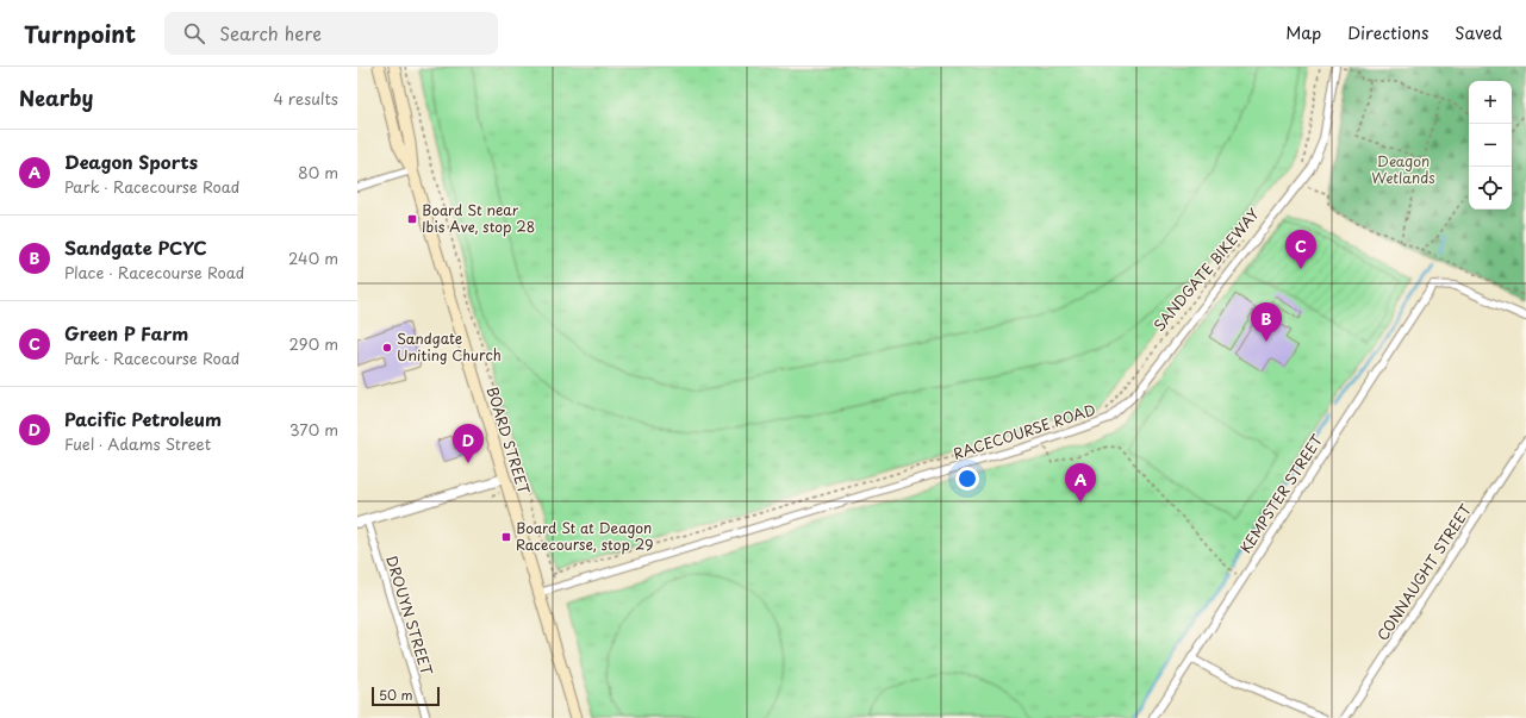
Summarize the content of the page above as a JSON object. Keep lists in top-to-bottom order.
{
  "streets": {
    "main road": ["BOARD STREET"],
    "street": [
      "RACECOURSE ROAD",
      "KEMPSTER STREET",
      "CONNAUGHT STREET",
      "DROUYN STREET"
    ],
    "path": ["SANDGATE BIKEWAY"]
  },
  "crossings": [
    ["RACECOURSE ROAD", "BOARD STREET"]
  ],
  "parks": ["Deagon Wetlands"],
  "places": {
    "transit": ["Board St near Ibis Ave, stop 28", "Board St at Deagon Racecourse, stop 29"],
    "other": ["Sandgate Uniting Church"]
  },
  "scale_bar": "50 m",
  "page": {
    "header": "Turnpoint",
    "search": "Search here",
    "nav": ["Map", "Directions", "Saved"],
    "heading": ["Nearby", "4 results"],
    "map_buttons": ["+", "−"],
    "list": [
      {
        "mark": "A",
        "name": "Deagon Sports",
        "note": "Park · Racecourse Road",
        "value": "80 m"
      },
      {
        "mark": "B",
        "name": "Sandgate PCYC",
        "note": "Place · Racecourse Road",
        "value": "240 m"
      },
      {
        "mark": "C",
        "name": "Green P Farm",
        "note": "Park · Racecourse Road",
        "value": "290 m"
      },
      {
        "mark": "D",
        "name": "Pacific Petroleum",
        "note": "Fuel · Adams Street",
        "value": "370 m"
      }
    ],
    "pins": [
      "C",
      "B",
      "D",
      "A"
    ],
    "scale": "50 m"
  }
}
